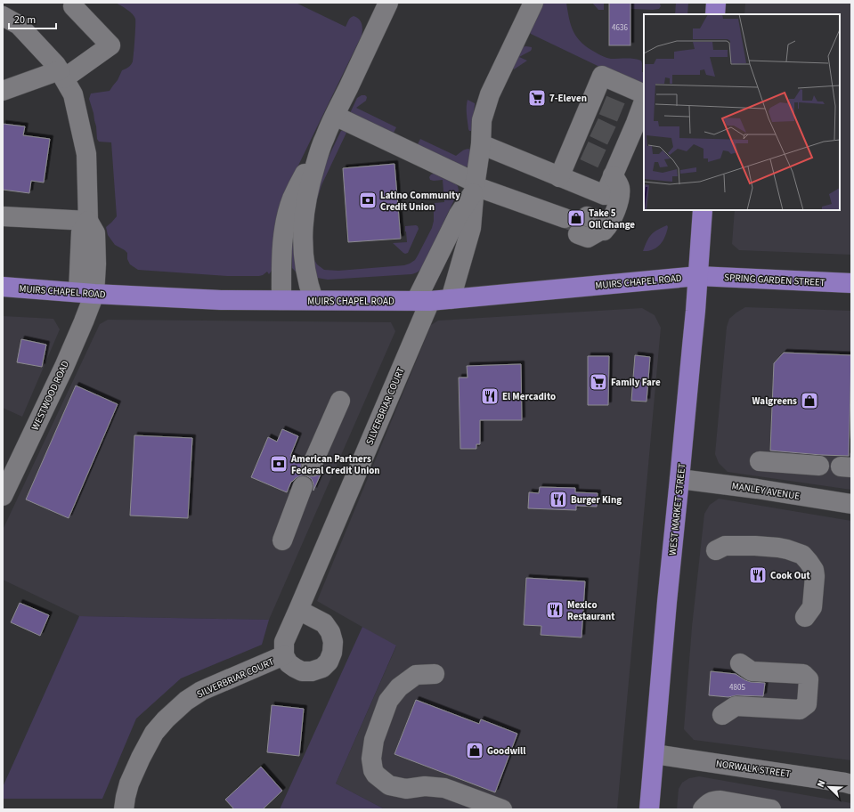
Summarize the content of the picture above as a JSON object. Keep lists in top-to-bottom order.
{
  "streets": {
    "main road": ["SPRING GARDEN STREET", "MUIRS CHAPEL ROAD", "WEST MARKET STREET"],
    "street": [
      "WESTWOOD ROAD",
      "SILVERBRIAR COURT",
      "MANLEY AVENUE",
      "NORWALK STREET"
    ]
  },
  "crossings": [
    ["SPRING GARDEN STREET", "MUIRS CHAPEL ROAD"],
    ["SPRING GARDEN STREET", "WEST MARKET STREET"],
    ["MUIRS CHAPEL ROAD", "WESTWOOD ROAD"],
    ["MUIRS CHAPEL ROAD", "SILVERBRIAR COURT"],
    ["MUIRS CHAPEL ROAD", "WEST MARKET STREET"],
    ["MANLEY AVENUE", "WEST MARKET STREET"],
    ["WEST MARKET STREET", "NORWALK STREET"]
  ],
  "places": {
    "supermarket": ["7-Eleven", "Family Fare"],
    "bank": ["Latino Community Credit Union", "American Partners Federal Credit Union"],
    "shop": ["Take 5 Oil Change", "Walgreens", "Goodwill"],
    "restaurant": [
      "El Mercadito",
      "Burger King",
      "Cook Out",
      "Mexico Restaurant"
    ]
  },
  "house_numbers": ["4636", "4805"],
  "scale_bar": "20 m",
  "north": "top left"
}
